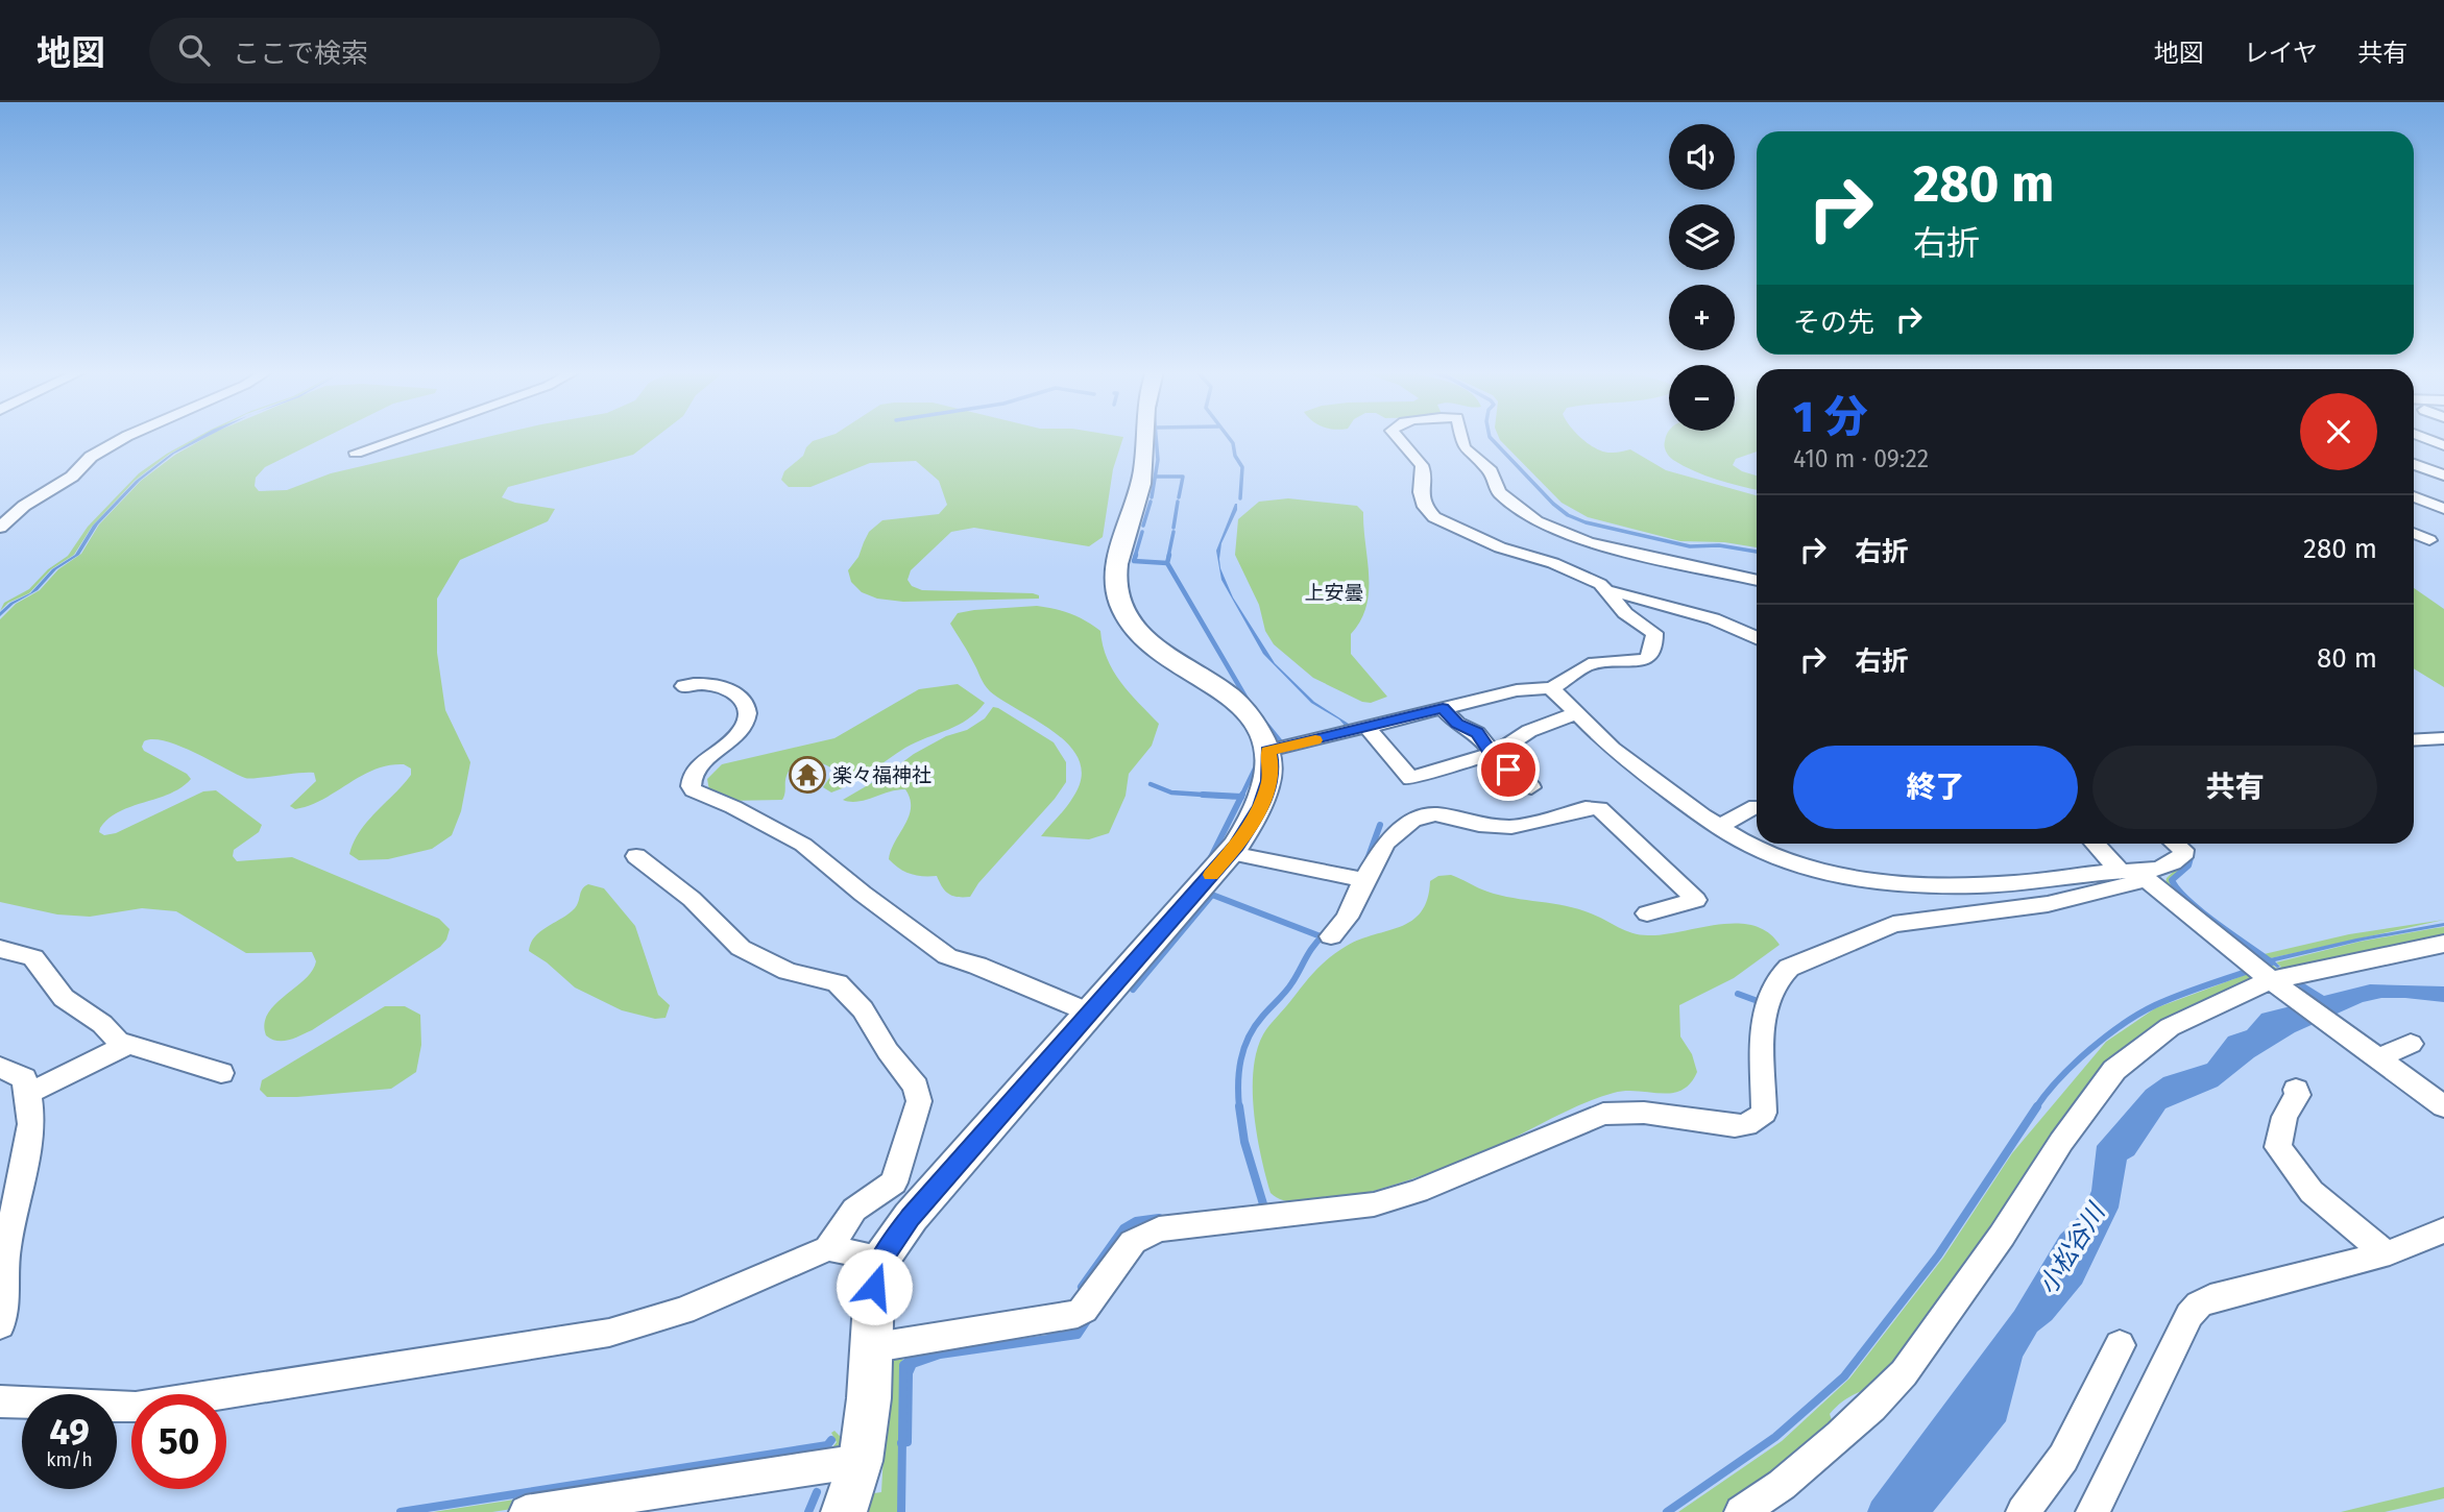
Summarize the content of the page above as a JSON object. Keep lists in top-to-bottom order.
{
  "districts": ["上安曇"],
  "water": ["小松谷川"],
  "places": {
    "temple": ["楽々福神社"]
  },
  "page": {
    "header": "地図",
    "search": "ここで検索",
    "nav": ["地図", "レイヤ", "共有"],
    "map_buttons": ["+", "−"],
    "turn": ["280 m", "右折"],
    "then": "その先",
    "heading": ["1 分", "410 m · 09:22"],
    "list": [
      {
        "name": "右折",
        "value": "280 m"
      },
      {
        "name": "右折",
        "value": "80 m"
      }
    ],
    "buttons": ["終了", "共有"],
    "speed": "49 km/h",
    "limit": "50"
  }
}
